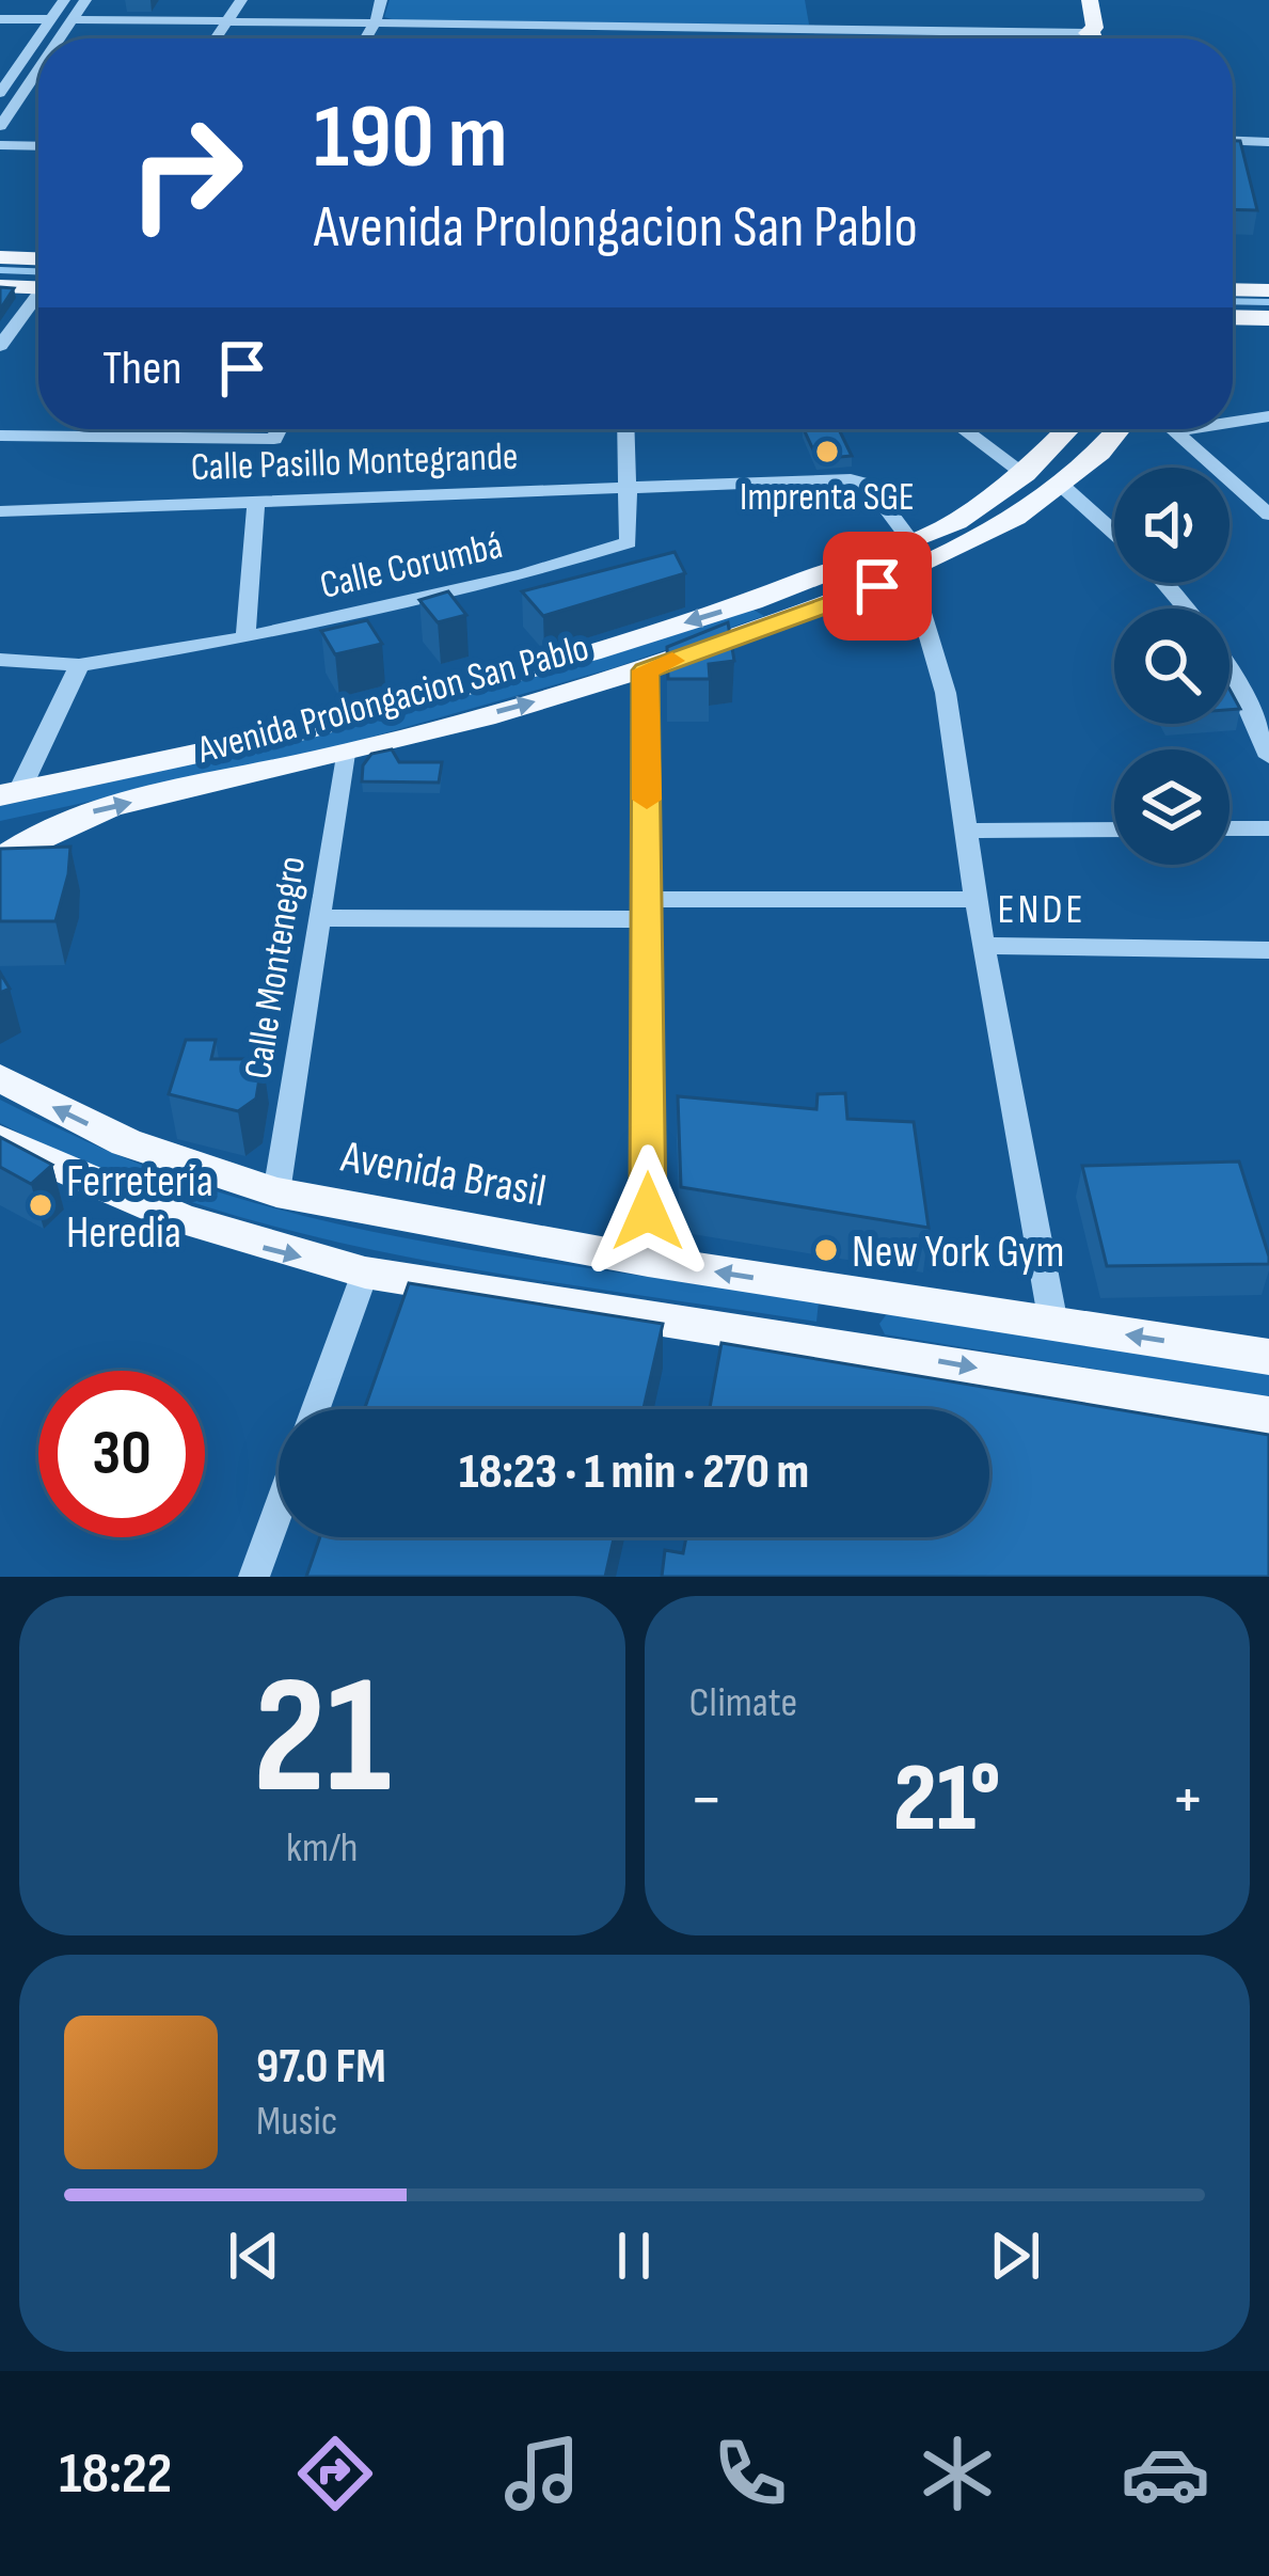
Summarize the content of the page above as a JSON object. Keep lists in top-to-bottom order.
{
  "streets": {
    "main road": ["Avenida Prolongacion San Pablo", "Avenida Brasil"],
    "street": ["Calle Pasillo Montegrande", "Calle Corumbá", "Calle Montenegro"]
  },
  "crossings": [
    ["Calle Pasillo Montegrande", "Calle Corumbá"],
    ["Calle Pasillo Montegrande", "Avenida Prolongacion San Pablo"],
    ["Avenida Prolongacion San Pablo", "Calle Montenegro"],
    ["Calle Montenegro", "Avenida Brasil"]
  ],
  "districts": ["ENDE"],
  "places": ["Imprenta SGE", "Ferretería Heredia", "New York Gym"],
  "page": {
    "turn": ["190 m", "Avenida Prolongacion San Pablo"],
    "then": "Then",
    "limit": "30",
    "trip": "18:23 · 1 min · 270 m",
    "tile": [
      ["21", "km/h"],
      "Climate"
    ],
    "heat": ["−", "21°", "+"],
    "song": ["97.0 FM", "Music"],
    "tabs": "18:22"
  }
}
